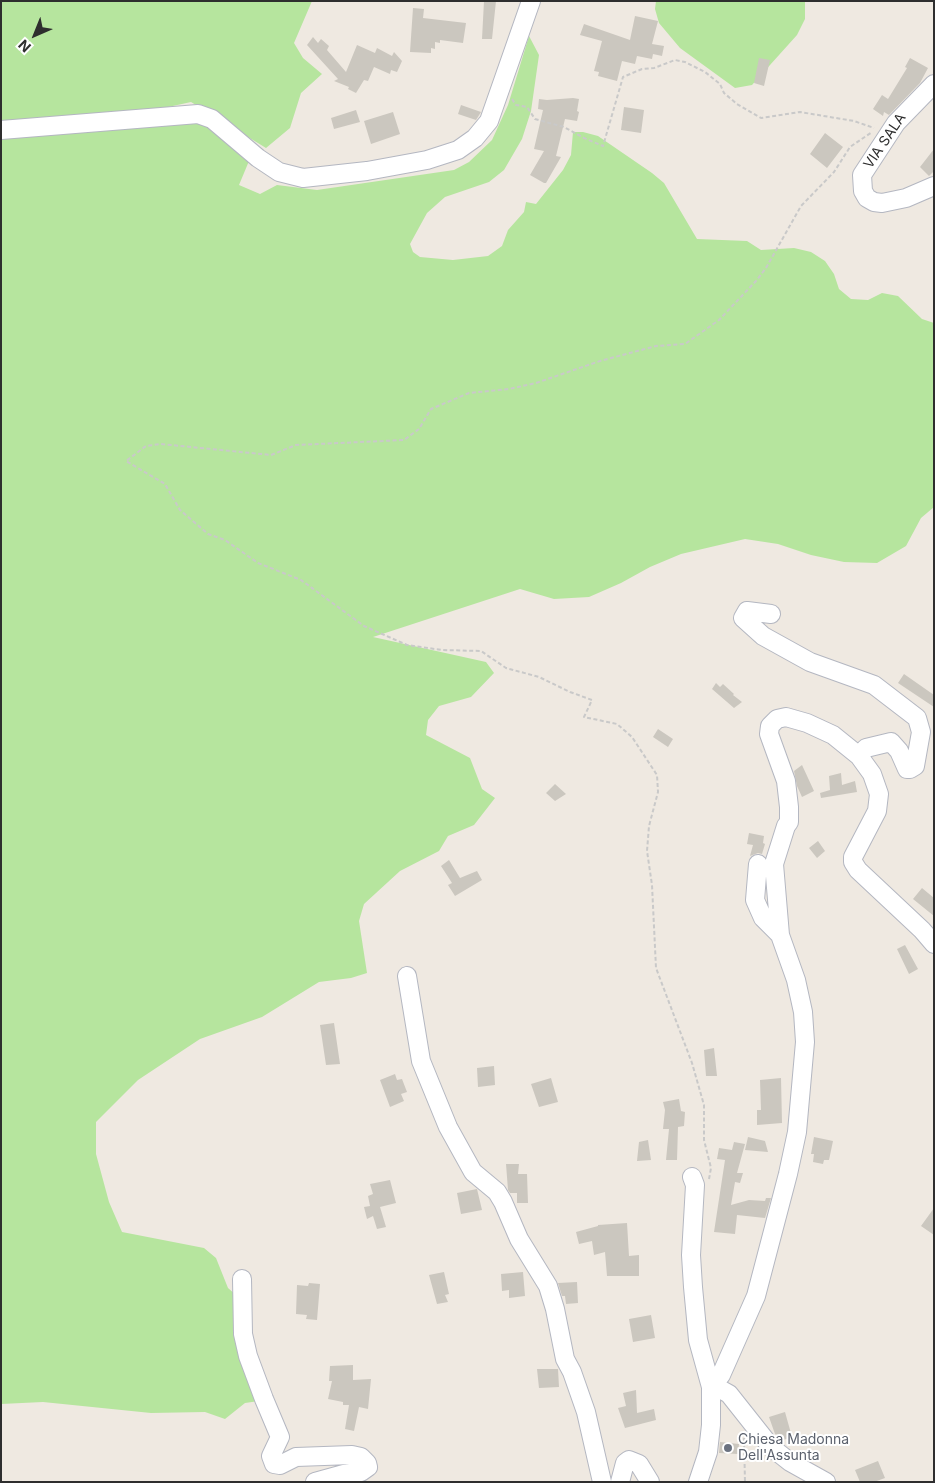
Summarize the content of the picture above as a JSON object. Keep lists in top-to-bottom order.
{
  "streets": {
    "street": ["VIA SALA"]
  },
  "places": ["Chiesa Madonna Dell'Assunta"],
  "north": "bottom left"
}
